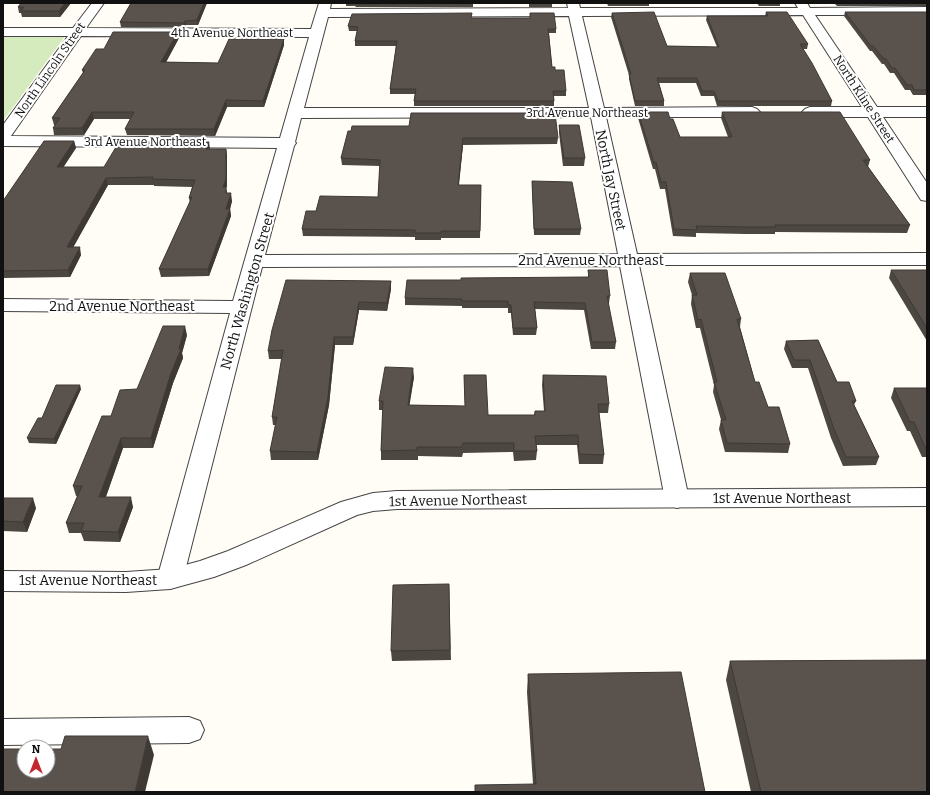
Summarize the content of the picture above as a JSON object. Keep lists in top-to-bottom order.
{
  "streets": {
    "street": [
      "4th Avenue Northeast",
      "North Lincoln Street",
      "North Kline Street",
      "3rd Avenue Northeast",
      "North Jay Street",
      "2nd Avenue Northeast",
      "North Washington Street",
      "1st Avenue Northeast"
    ]
  },
  "crossings": [
    ["4th Avenue Northeast", "North Lincoln Street"],
    ["4th Avenue Northeast", "North Washington Street"],
    ["3rd Avenue Northeast", "North Jay Street"],
    ["3rd Avenue Northeast", "North Washington Street"],
    ["North Jay Street", "2nd Avenue Northeast"],
    ["North Jay Street", "1st Avenue Northeast"],
    ["2nd Avenue Northeast", "North Washington Street"],
    ["North Washington Street", "1st Avenue Northeast"]
  ],
  "north": "top"
}
